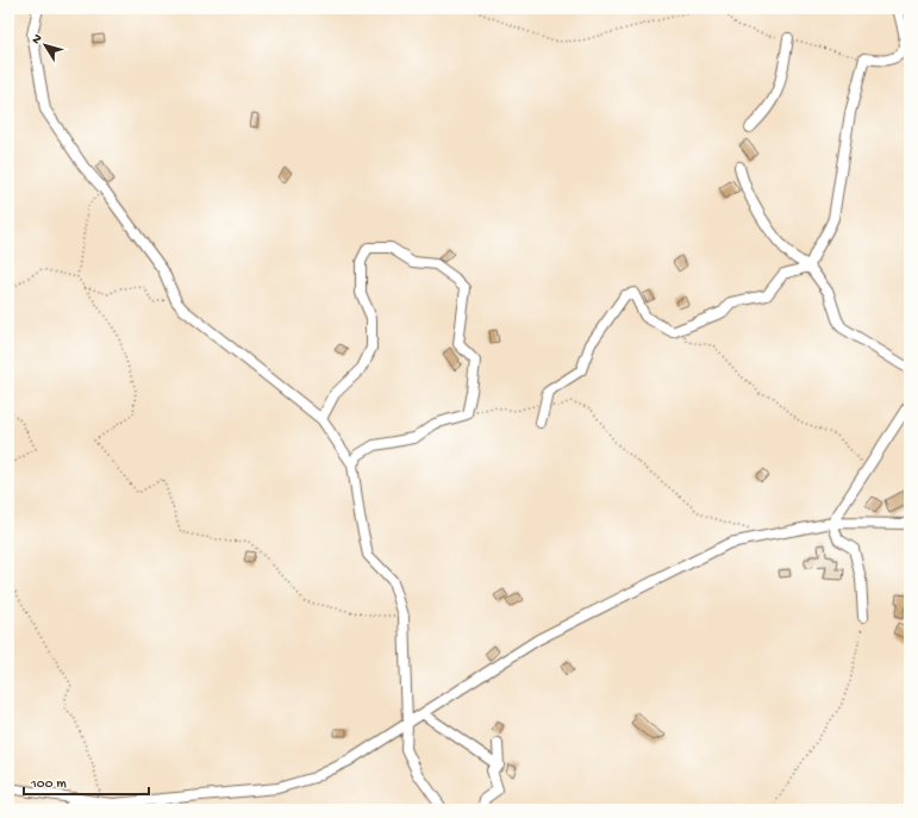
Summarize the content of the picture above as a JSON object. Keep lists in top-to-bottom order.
{
  "scale_bar": "100 m",
  "north": "top left"
}
